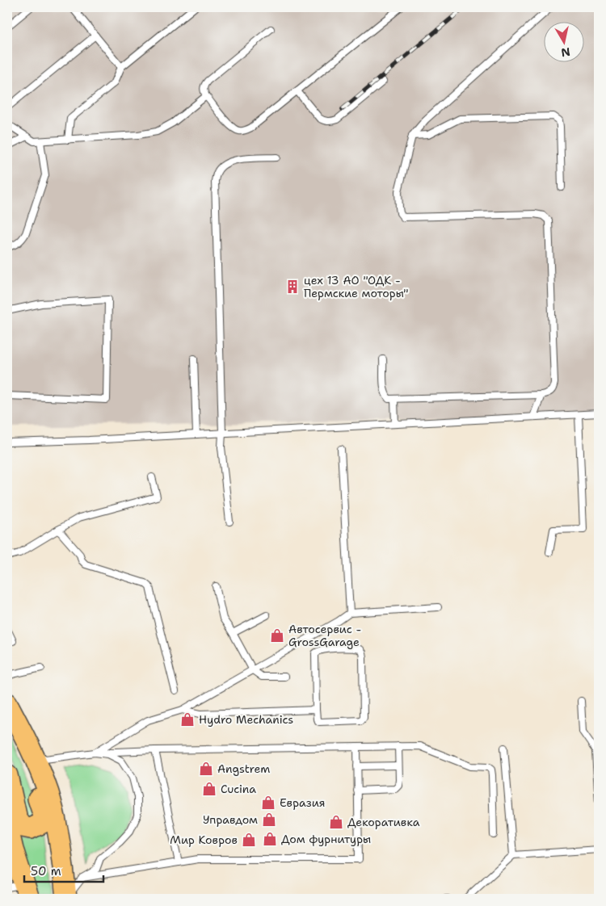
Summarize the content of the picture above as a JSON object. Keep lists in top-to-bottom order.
{
  "places": {
    "building": ["цех 13 АО \"ОДК - Пермские моторы\""],
    "shop": [
      "Автосервис - GrossGarage",
      "Hydro Mechanics",
      "Angstrem",
      "Cucina",
      "Евразия",
      "Управдом",
      "Декоративка",
      "Дом фурнитуры",
      "Мир Ковров"
    ]
  },
  "scale_bar": "50 m",
  "north": "bottom"
}
